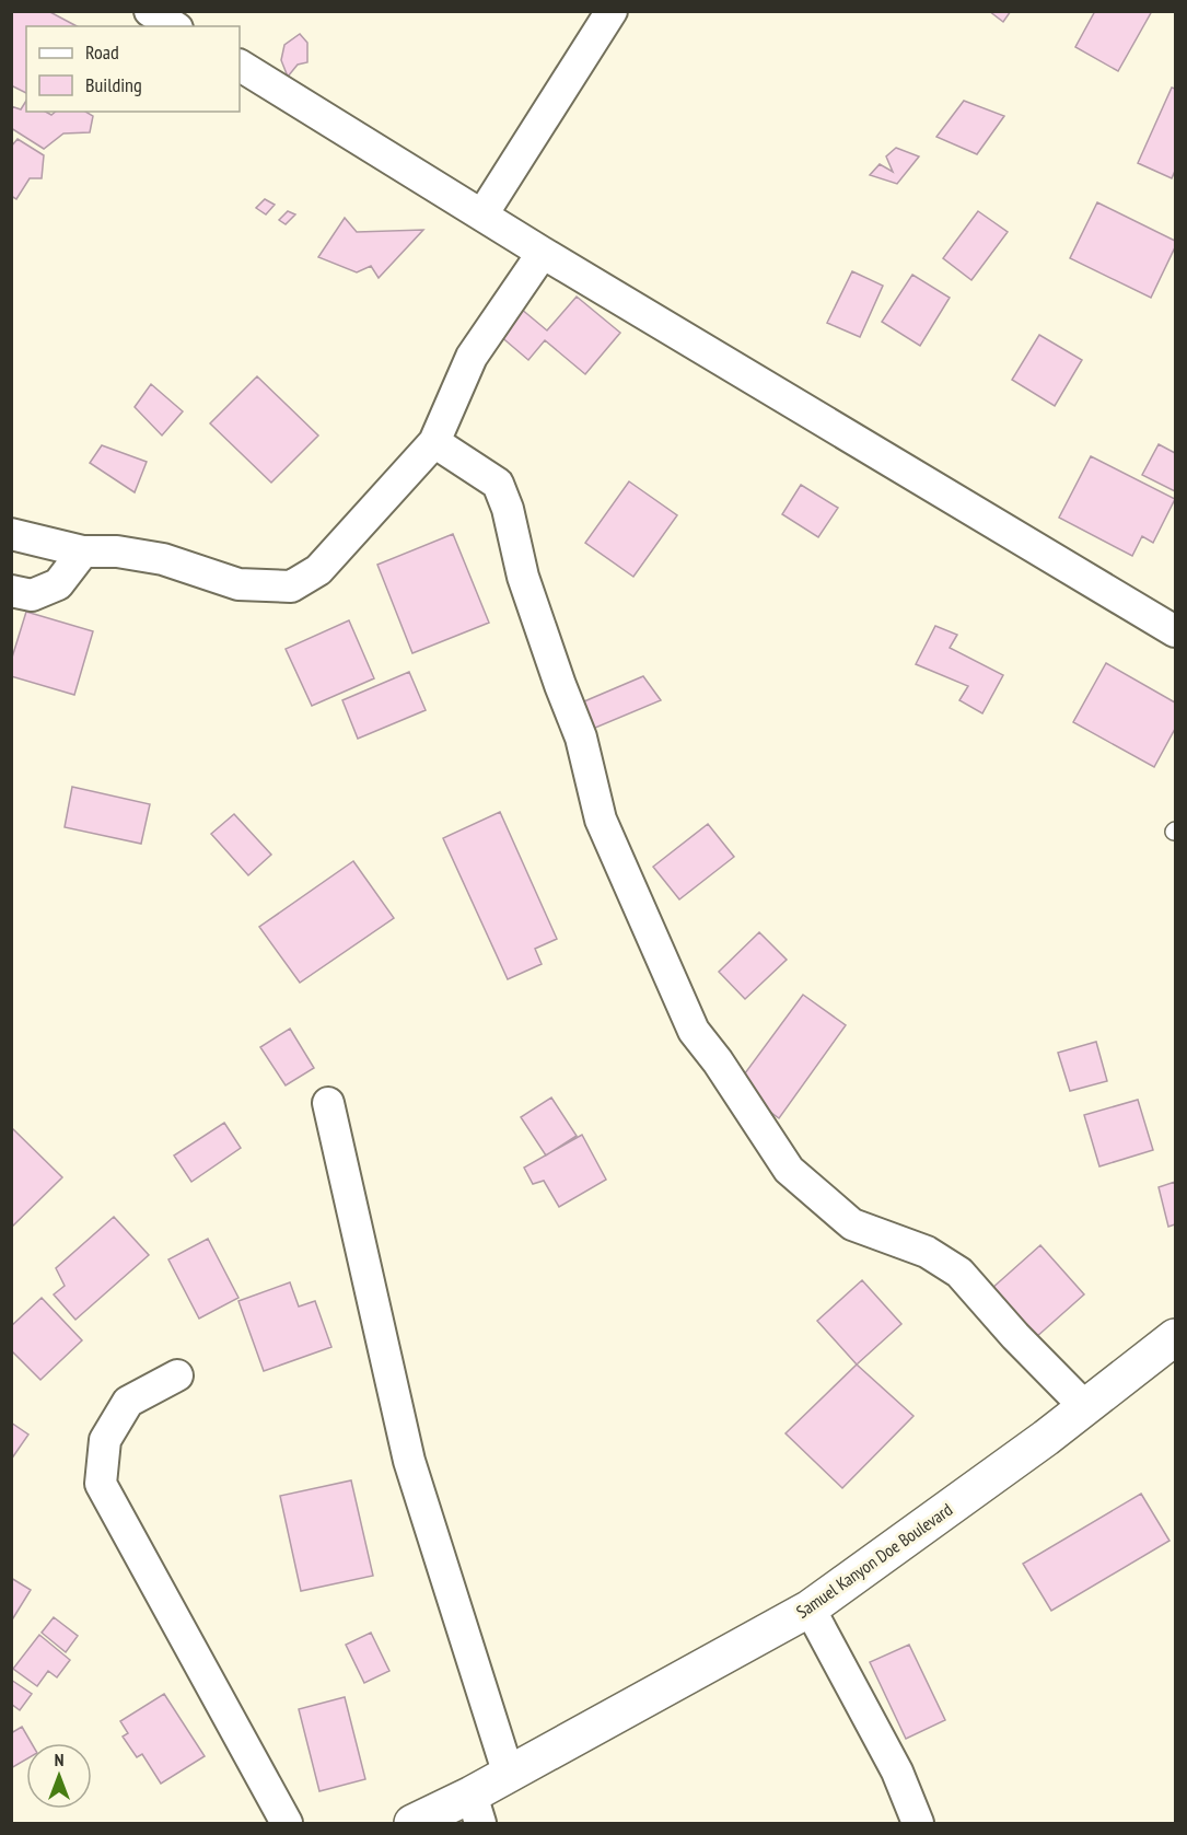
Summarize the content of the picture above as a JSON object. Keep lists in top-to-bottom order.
{
  "streets": {
    "street": ["Samuel Kanyon Doe Boulevard"]
  },
  "legend": ["Road", "Building"],
  "north": "top"
}
